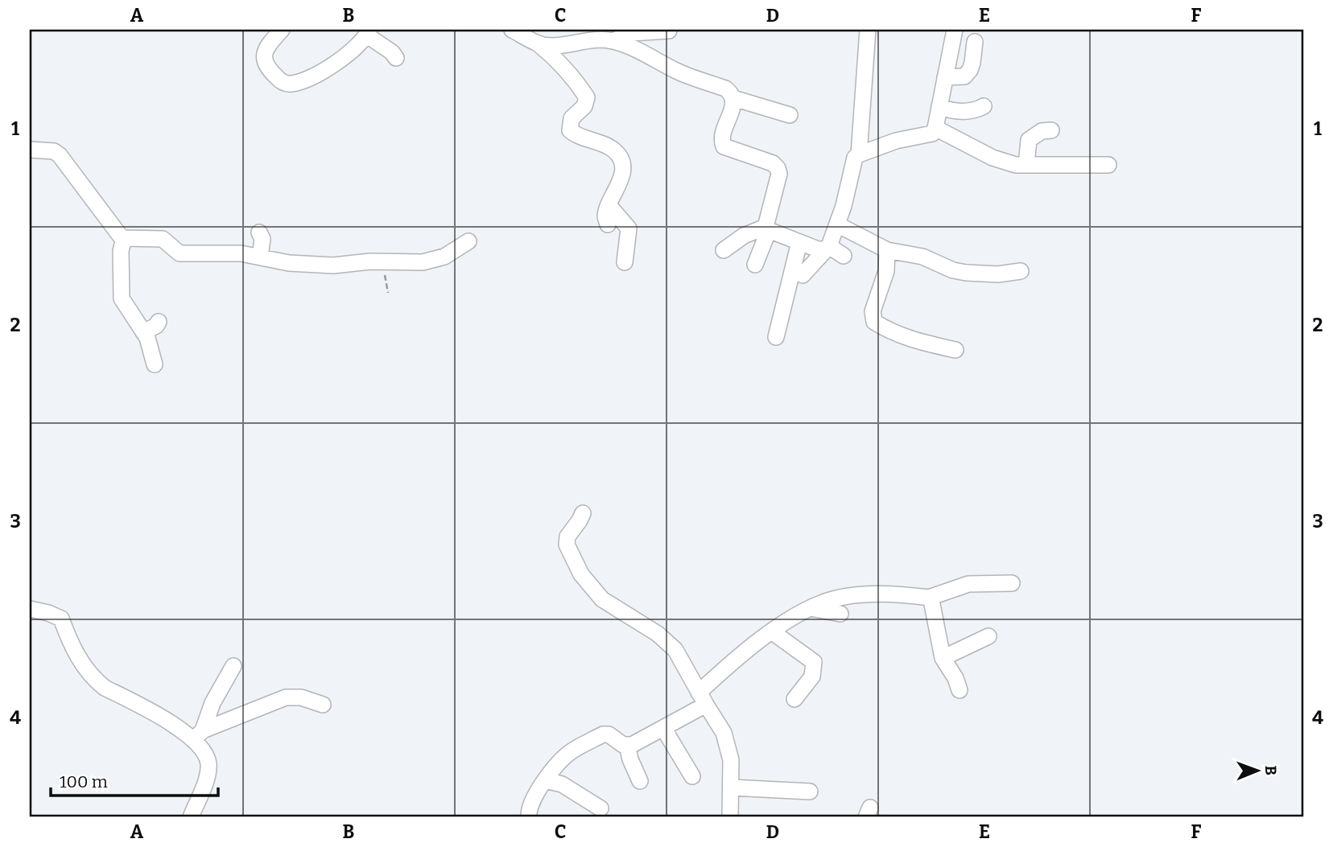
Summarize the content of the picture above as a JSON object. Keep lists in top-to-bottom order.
{
  "scale_bar": "100 m",
  "north": "right",
  "grid": {
    "columns": [
      "A",
      "B",
      "C",
      "D",
      "E",
      "F"
    ],
    "rows": [
      "1",
      "2",
      "3",
      "4"
    ]
  }
}
